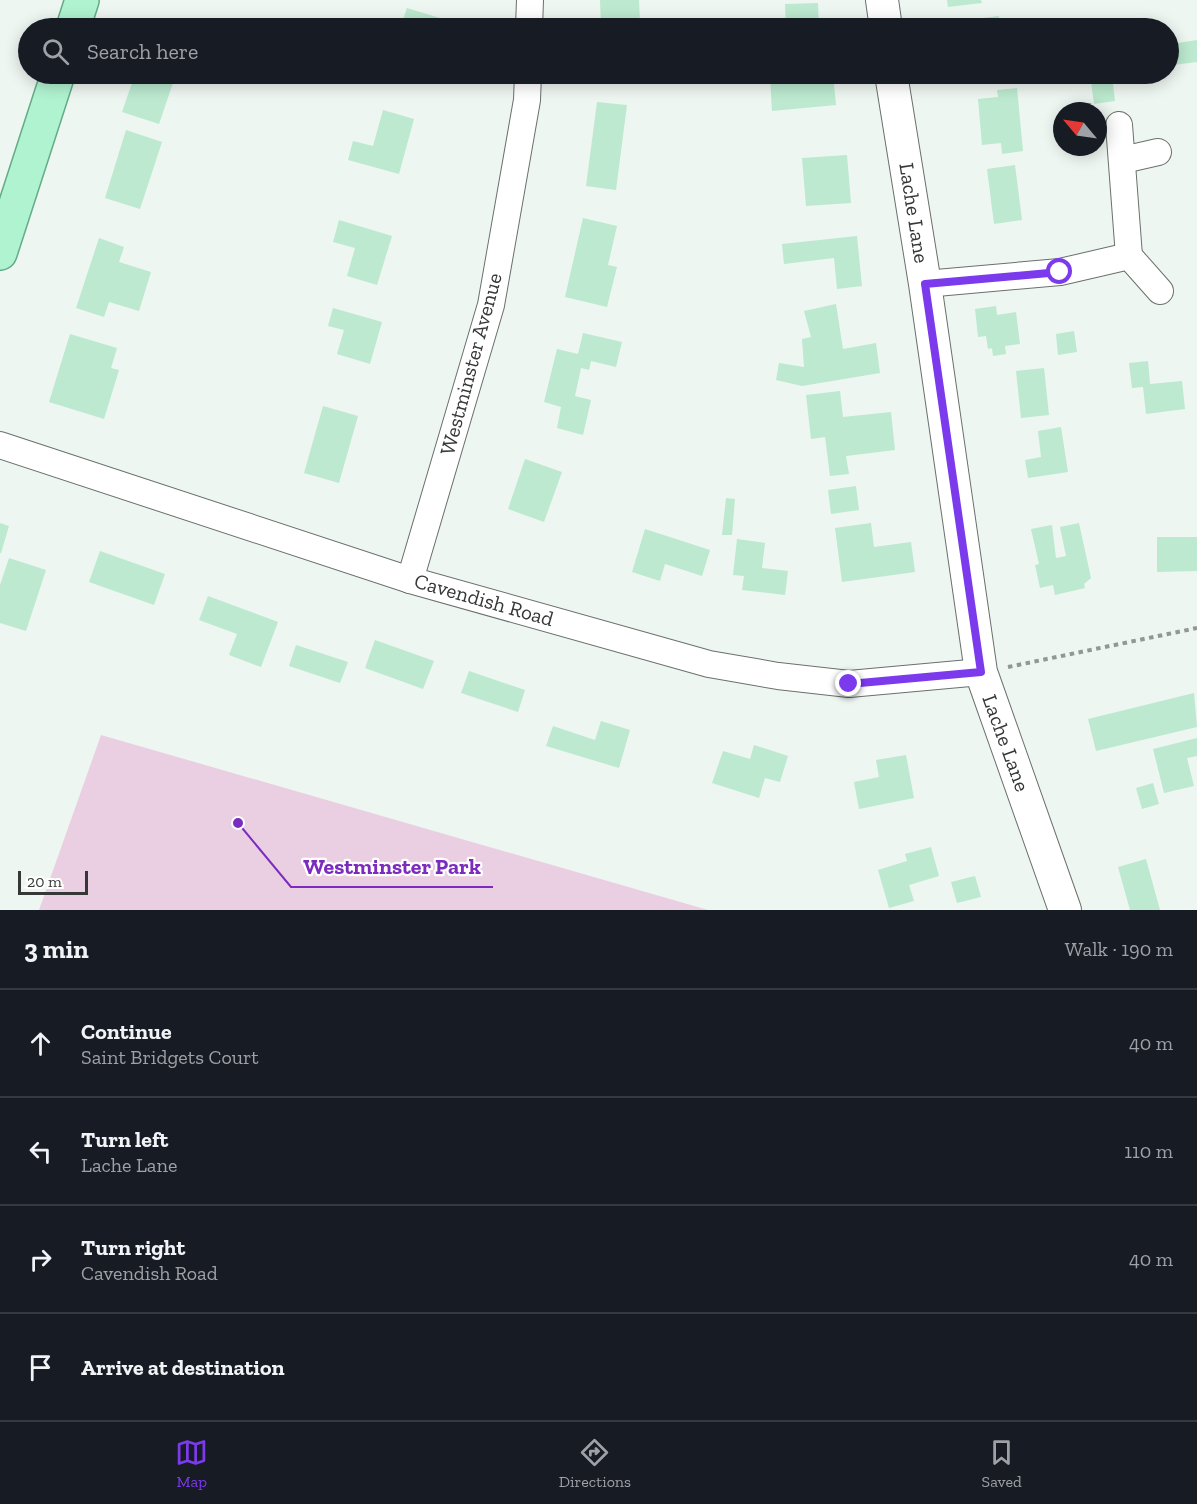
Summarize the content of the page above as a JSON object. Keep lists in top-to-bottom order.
{
  "streets": {
    "street": ["Lache Lane", "Westminster Avenue", "Cavendish Road"]
  },
  "crossings": [
    ["Lache Lane", "Cavendish Road"],
    ["Westminster Avenue", "Cavendish Road"]
  ],
  "places": ["Westminster Park"],
  "scale_bar": "20 m",
  "north": "top left",
  "page": {
    "search": "Search here",
    "scale": "20 m",
    "heading": ["3 min", "Walk · 190 m"],
    "list": [
      ["Continue", "Saint Bridgets Court", "40 m"],
      ["Turn left", "Lache Lane", "110 m"],
      ["Turn right", "Cavendish Road", "40 m"],
      "Arrive at destination"
    ],
    "nav": ["Map", "Directions", "Saved"]
  }
}
